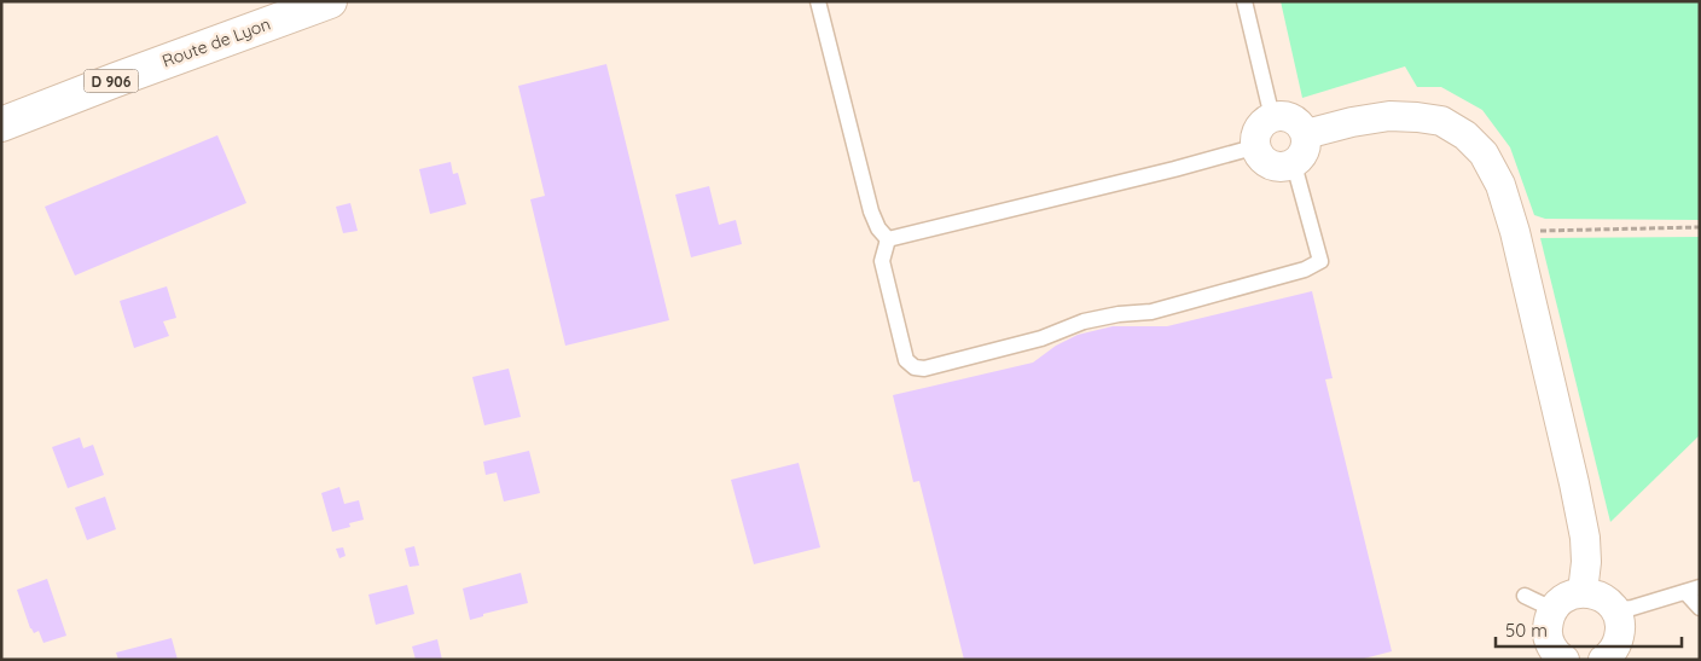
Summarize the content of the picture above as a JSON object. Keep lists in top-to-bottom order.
{
  "streets": {
    "main road": ["Route de Lyon", "D 906"]
  },
  "scale_bar": "50 m"
}
